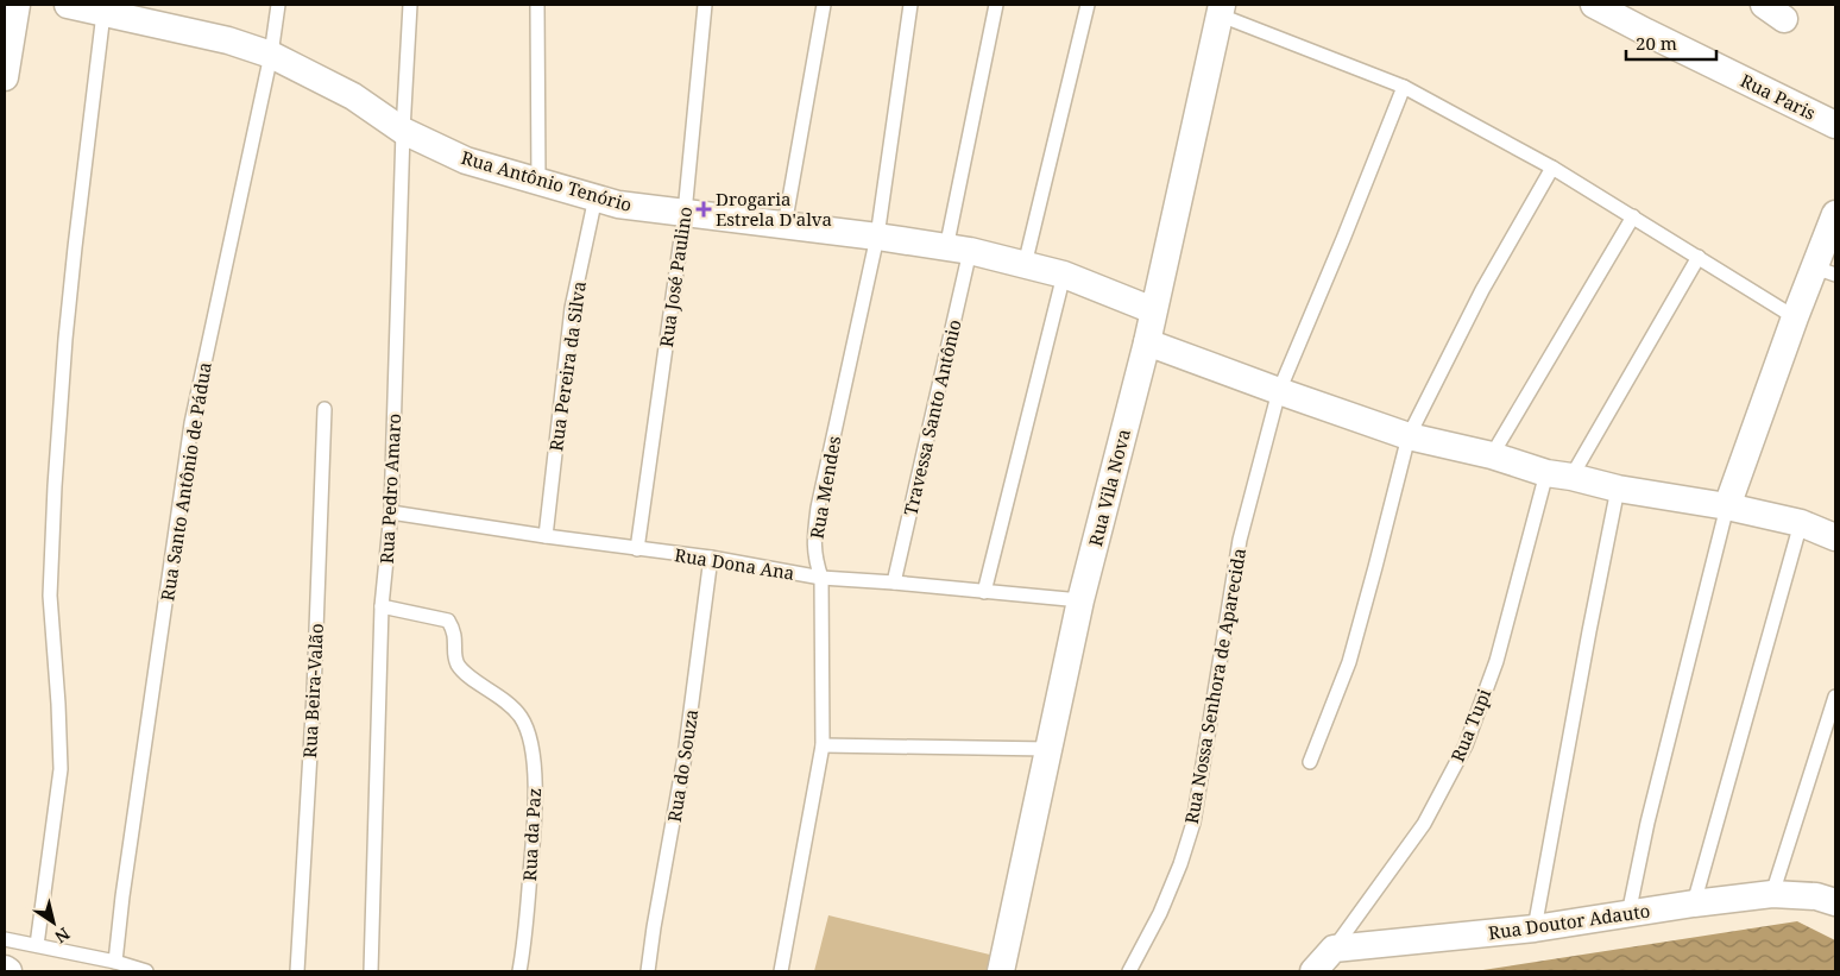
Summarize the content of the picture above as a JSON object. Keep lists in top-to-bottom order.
{
  "streets": {
    "street": [
      "Rua Paris",
      "Rua Antônio Tenório",
      "Rua Vila Nova",
      "Rua Doutor Adauto"
    ],
    "lane": [
      "Rua José Paulino",
      "Rua Pereira da Silva",
      "Travessa Santo Antônio",
      "Rua Santo Antônio de Pádua",
      "Rua Mendes",
      "Rua Pedro Amaro",
      "Rua Dona Ana",
      "Rua Nossa Senhora de Aparecida",
      "Rua Beira-Valão",
      "Rua Tupi",
      "Rua do Souza",
      "Rua da Paz"
    ]
  },
  "crossings": [
    ["Rua Antônio Tenório", "Rua José Paulino"],
    ["Rua Antônio Tenório", "Rua Pereira da Silva"],
    ["Rua Antônio Tenório", "Travessa Santo Antônio"],
    ["Rua Antônio Tenório", "Rua Santo Antônio de Pádua"],
    ["Rua Antônio Tenório", "Rua Mendes"],
    ["Rua Antônio Tenório", "Rua Vila Nova"],
    ["Rua Antônio Tenório", "Rua Pedro Amaro"],
    ["Rua José Paulino", "Rua Dona Ana"],
    ["Rua Pereira da Silva", "Rua Dona Ana"],
    ["Travessa Santo Antônio", "Rua Dona Ana"],
    ["Rua Mendes", "Rua Dona Ana"],
    ["Rua Vila Nova", "Rua Dona Ana"],
    ["Rua Pedro Amaro", "Rua Dona Ana"],
    ["Rua Pedro Amaro", "Rua da Paz"],
    ["Rua Dona Ana", "Rua do Souza"],
    ["Rua Tupi", "Rua Doutor Adauto"]
  ],
  "places": {
    "health": ["Drogaria Estrela D'alva"]
  },
  "scale_bar": "20 m",
  "north": "bottom right"
}
